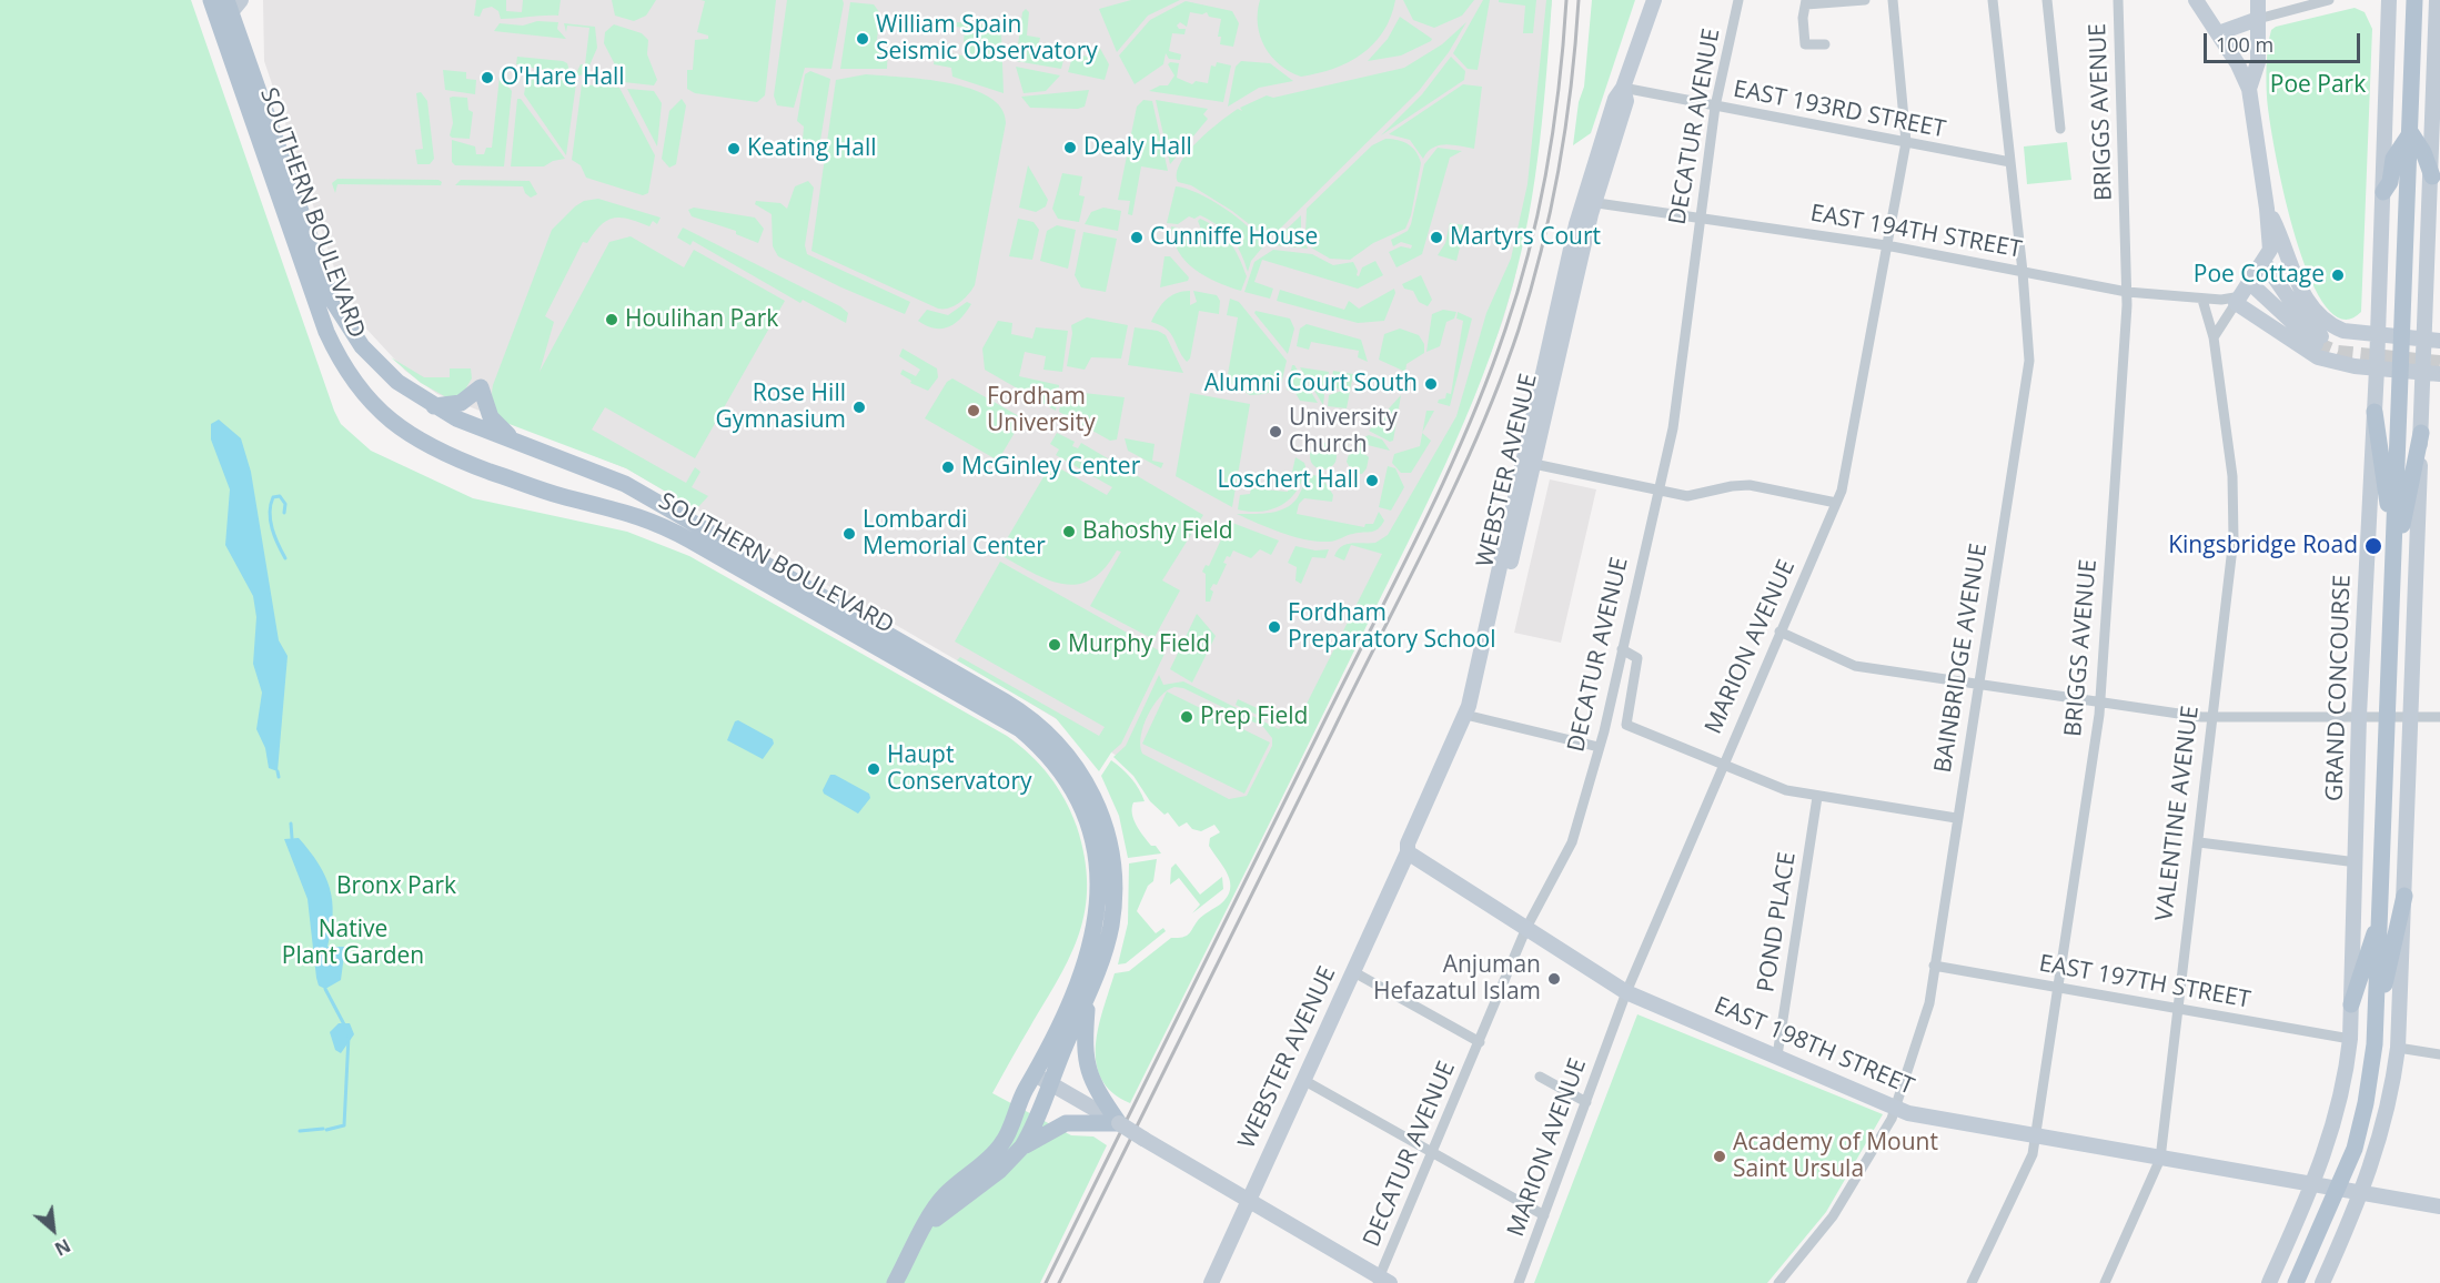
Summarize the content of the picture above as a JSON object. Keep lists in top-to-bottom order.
{
  "streets": {
    "main road": ["SOUTHERN BOULEVARD"],
    "street": [
      "EAST 193RD STREET",
      "BRIGGS AVENUE",
      "DECATUR AVENUE",
      "EAST 194TH STREET",
      "WEBSTER AVENUE",
      "MARION AVENUE",
      "BAINBRIDGE AVENUE",
      "GRAND CONCOURSE",
      "VALENTINE AVENUE",
      "POND PLACE",
      "EAST 197TH STREET",
      "EAST 198TH STREET"
    ]
  },
  "crossings": [
    ["EAST 193RD STREET", "DECATUR AVENUE"],
    ["EAST 193RD STREET", "WEBSTER AVENUE"],
    ["EAST 193RD STREET", "MARION AVENUE"],
    ["EAST 193RD STREET", "BAINBRIDGE AVENUE"],
    ["BRIGGS AVENUE", "EAST 194TH STREET"],
    ["BRIGGS AVENUE", "EAST 197TH STREET"],
    ["BRIGGS AVENUE", "EAST 198TH STREET"],
    ["DECATUR AVENUE", "EAST 194TH STREET"],
    ["DECATUR AVENUE", "EAST 198TH STREET"],
    ["EAST 194TH STREET", "WEBSTER AVENUE"],
    ["EAST 194TH STREET", "MARION AVENUE"],
    ["EAST 194TH STREET", "BAINBRIDGE AVENUE"],
    ["EAST 194TH STREET", "VALENTINE AVENUE"],
    ["WEBSTER AVENUE", "EAST 198TH STREET"],
    ["MARION AVENUE", "EAST 198TH STREET"],
    ["BAINBRIDGE AVENUE", "EAST 197TH STREET"],
    ["BAINBRIDGE AVENUE", "EAST 198TH STREET"],
    ["GRAND CONCOURSE", "EAST 197TH STREET"],
    ["GRAND CONCOURSE", "EAST 198TH STREET"],
    ["VALENTINE AVENUE", "EAST 197TH STREET"],
    ["VALENTINE AVENUE", "EAST 198TH STREET"],
    ["POND PLACE", "EAST 198TH STREET"]
  ],
  "parks": ["Poe Park", "Bronx Park", "Native Plant Garden"],
  "places": [
    "William Spain Seismic Observatory",
    "O'Hare Hall",
    "Dealy Hall",
    "Keating Hall",
    "Cunniffe House",
    "Martyrs Court",
    "Poe Cottage",
    "Houlihan Park",
    "Alumni Court South",
    "Rose Hill Gymnasium",
    "Fordham University",
    "University Church",
    "McGinley Center",
    "Loschert Hall",
    "Bahoshy Field",
    "Lombardi Memorial Center",
    "Kingsbridge Road",
    "Fordham Preparatory School",
    "Murphy Field",
    "Prep Field",
    "Haupt Conservatory",
    "Anjuman Hefazatul Islam",
    "Academy of Mount Saint Ursula"
  ],
  "scale_bar": "100 m",
  "north": "bottom right"
}
